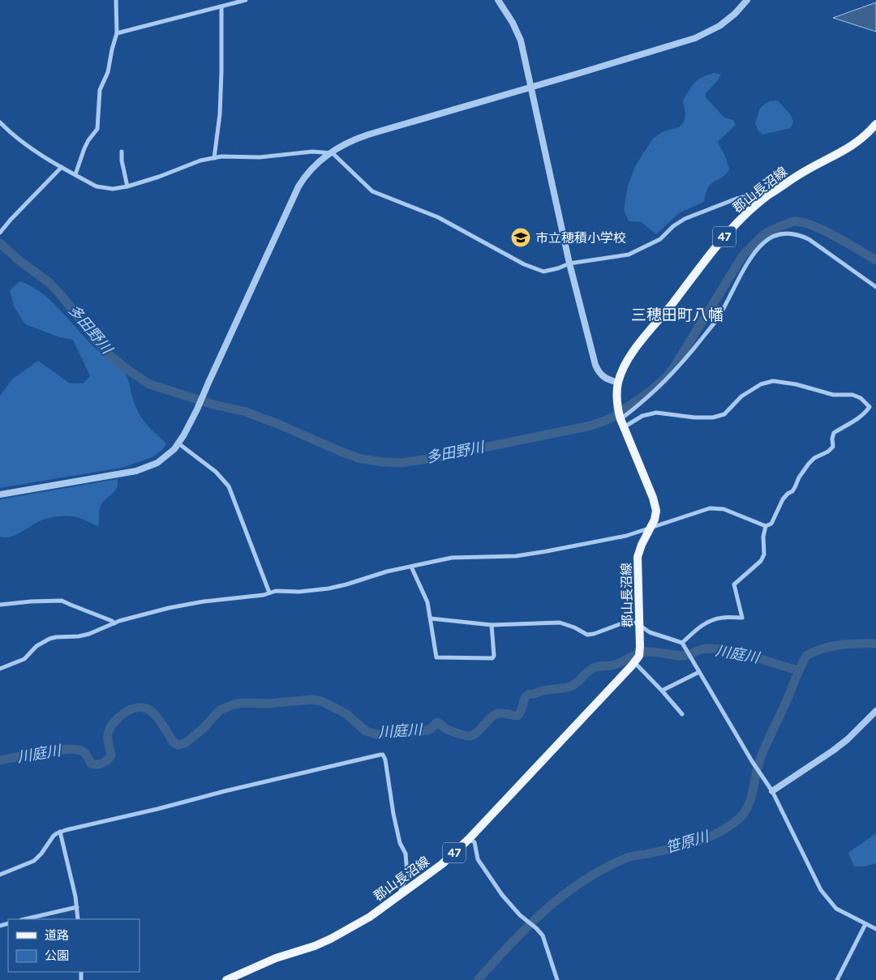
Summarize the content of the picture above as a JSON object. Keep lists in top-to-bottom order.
{
  "streets": {
    "main road": ["郡山長沼線", "47"]
  },
  "districts": ["三穂田町八幡"],
  "water": ["多田野川", "川庭川", "笹原川"],
  "places": {
    "school or university": ["市立穂積小学校"]
  },
  "legend": ["道路", "公園"]
}
